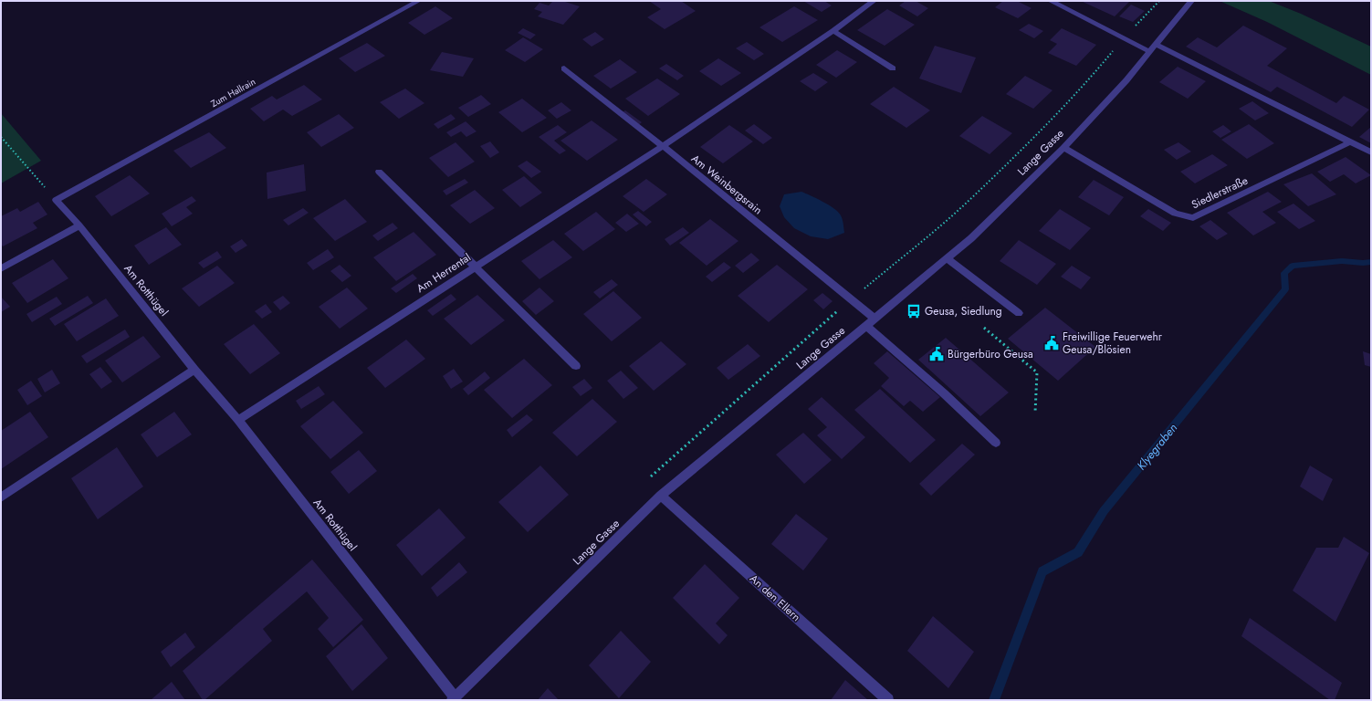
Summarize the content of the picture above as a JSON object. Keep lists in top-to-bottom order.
{
  "streets": {
    "street": [
      "Zum Hallrain",
      "Lange Gasse",
      "Am Weinbergsrain",
      "Siedlerstraße",
      "Am Herrental",
      "Am Rotthügel",
      "An den Ellern"
    ]
  },
  "crossings": [
    ["Zum Hallrain", "Am Rotthügel"],
    ["Lange Gasse", "Am Weinbergsrain"],
    ["Lange Gasse", "Siedlerstraße"],
    ["Lange Gasse", "Am Rotthügel"],
    ["Lange Gasse", "An den Ellern"],
    ["Am Weinbergsrain", "Am Herrental"],
    ["Am Herrental", "Am Rotthügel"]
  ],
  "water": ["Klyegraben"],
  "places": {
    "bus stop": ["Geusa, Siedlung"],
    "public building": ["Freiwillige Feuerwehr Geusa/Blösien", "Bürgerbüro Geusa"]
  }
}
